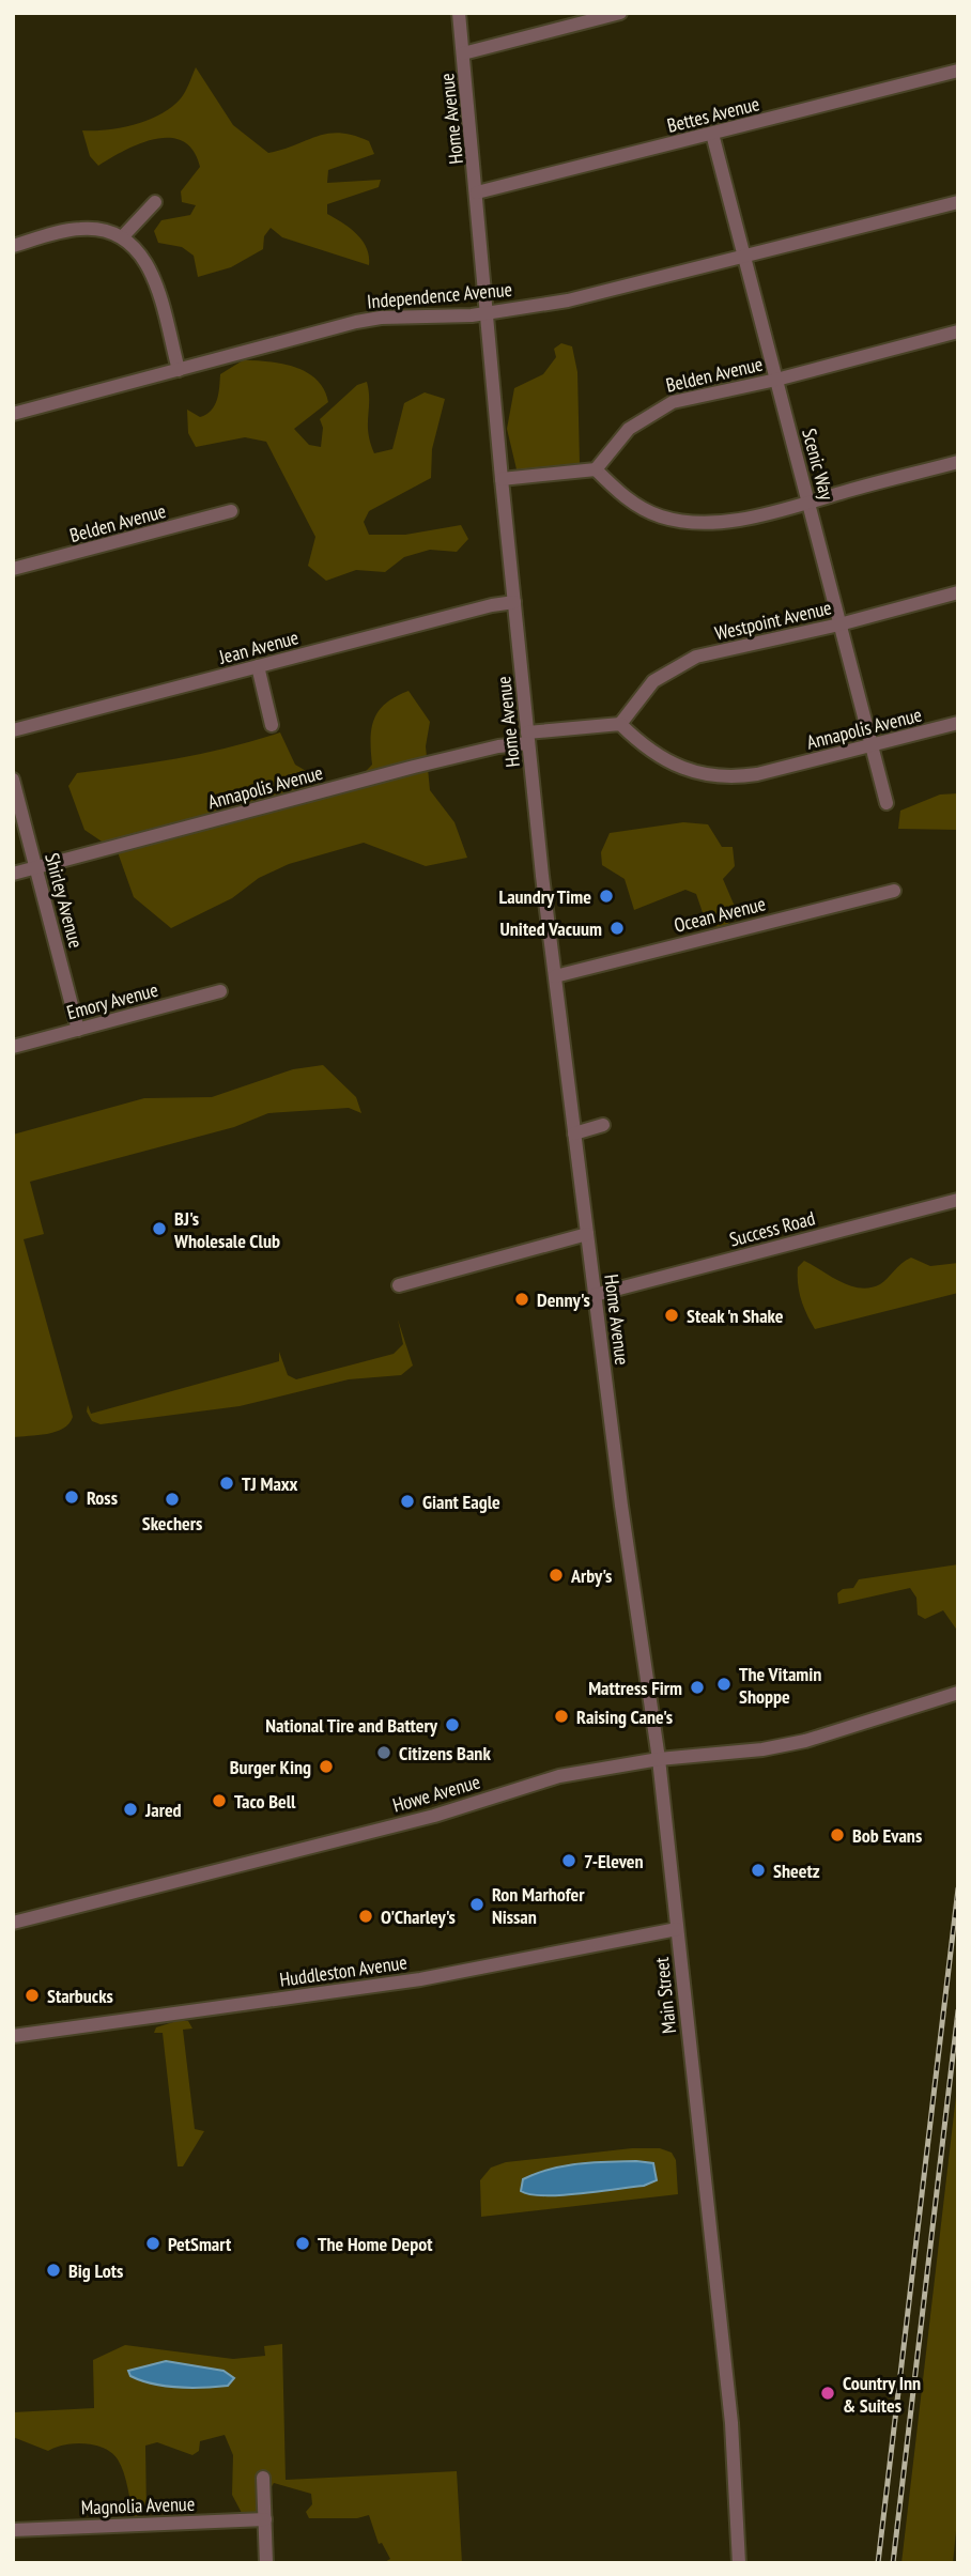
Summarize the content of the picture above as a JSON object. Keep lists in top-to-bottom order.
{
  "streets": {
    "street": [
      "Bettes Avenue",
      "Home Avenue",
      "Independence Avenue",
      "Belden Avenue",
      "Scenic Way",
      "Westpoint Avenue",
      "Jean Avenue",
      "Annapolis Avenue",
      "Shirley Avenue",
      "Ocean Avenue",
      "Emory Avenue",
      "Success Road",
      "Howe Avenue",
      "Huddleston Avenue",
      "Main Street",
      "Magnolia Avenue"
    ]
  },
  "crossings": [
    ["Bettes Avenue", "Home Avenue"],
    ["Bettes Avenue", "Scenic Way"],
    ["Home Avenue", "Independence Avenue"],
    ["Home Avenue", "Jean Avenue"],
    ["Home Avenue", "Annapolis Avenue"],
    ["Home Avenue", "Ocean Avenue"],
    ["Home Avenue", "Success Road"],
    ["Home Avenue", "Main Street"],
    ["Independence Avenue", "Scenic Way"],
    ["Belden Avenue", "Scenic Way"],
    ["Scenic Way", "Westpoint Avenue"],
    ["Scenic Way", "Annapolis Avenue"],
    ["Westpoint Avenue", "Annapolis Avenue"],
    ["Annapolis Avenue", "Shirley Avenue"],
    ["Shirley Avenue", "Emory Avenue"],
    ["Howe Avenue", "Main Street"],
    ["Huddleston Avenue", "Main Street"]
  ],
  "places": [
    "Laundry Time",
    "United Vacuum",
    "BJ's Wholesale Club",
    "Denny's",
    "Steak 'n Shake",
    "TJ Maxx",
    "Ross",
    "Skechers",
    "Giant Eagle",
    "Arby's",
    "The Vitamin Shoppe",
    "Mattress Firm",
    "Raising Cane's",
    "National Tire and Battery",
    "Citizens Bank",
    "Burger King",
    "Taco Bell",
    "Jared",
    "Bob Evans",
    "7-Eleven",
    "Sheetz",
    "Ron Marhofer Nissan",
    "O'Charley's",
    "Starbucks",
    "PetSmart",
    "The Home Depot",
    "Big Lots",
    "Country Inn & Suites"
  ]
}
